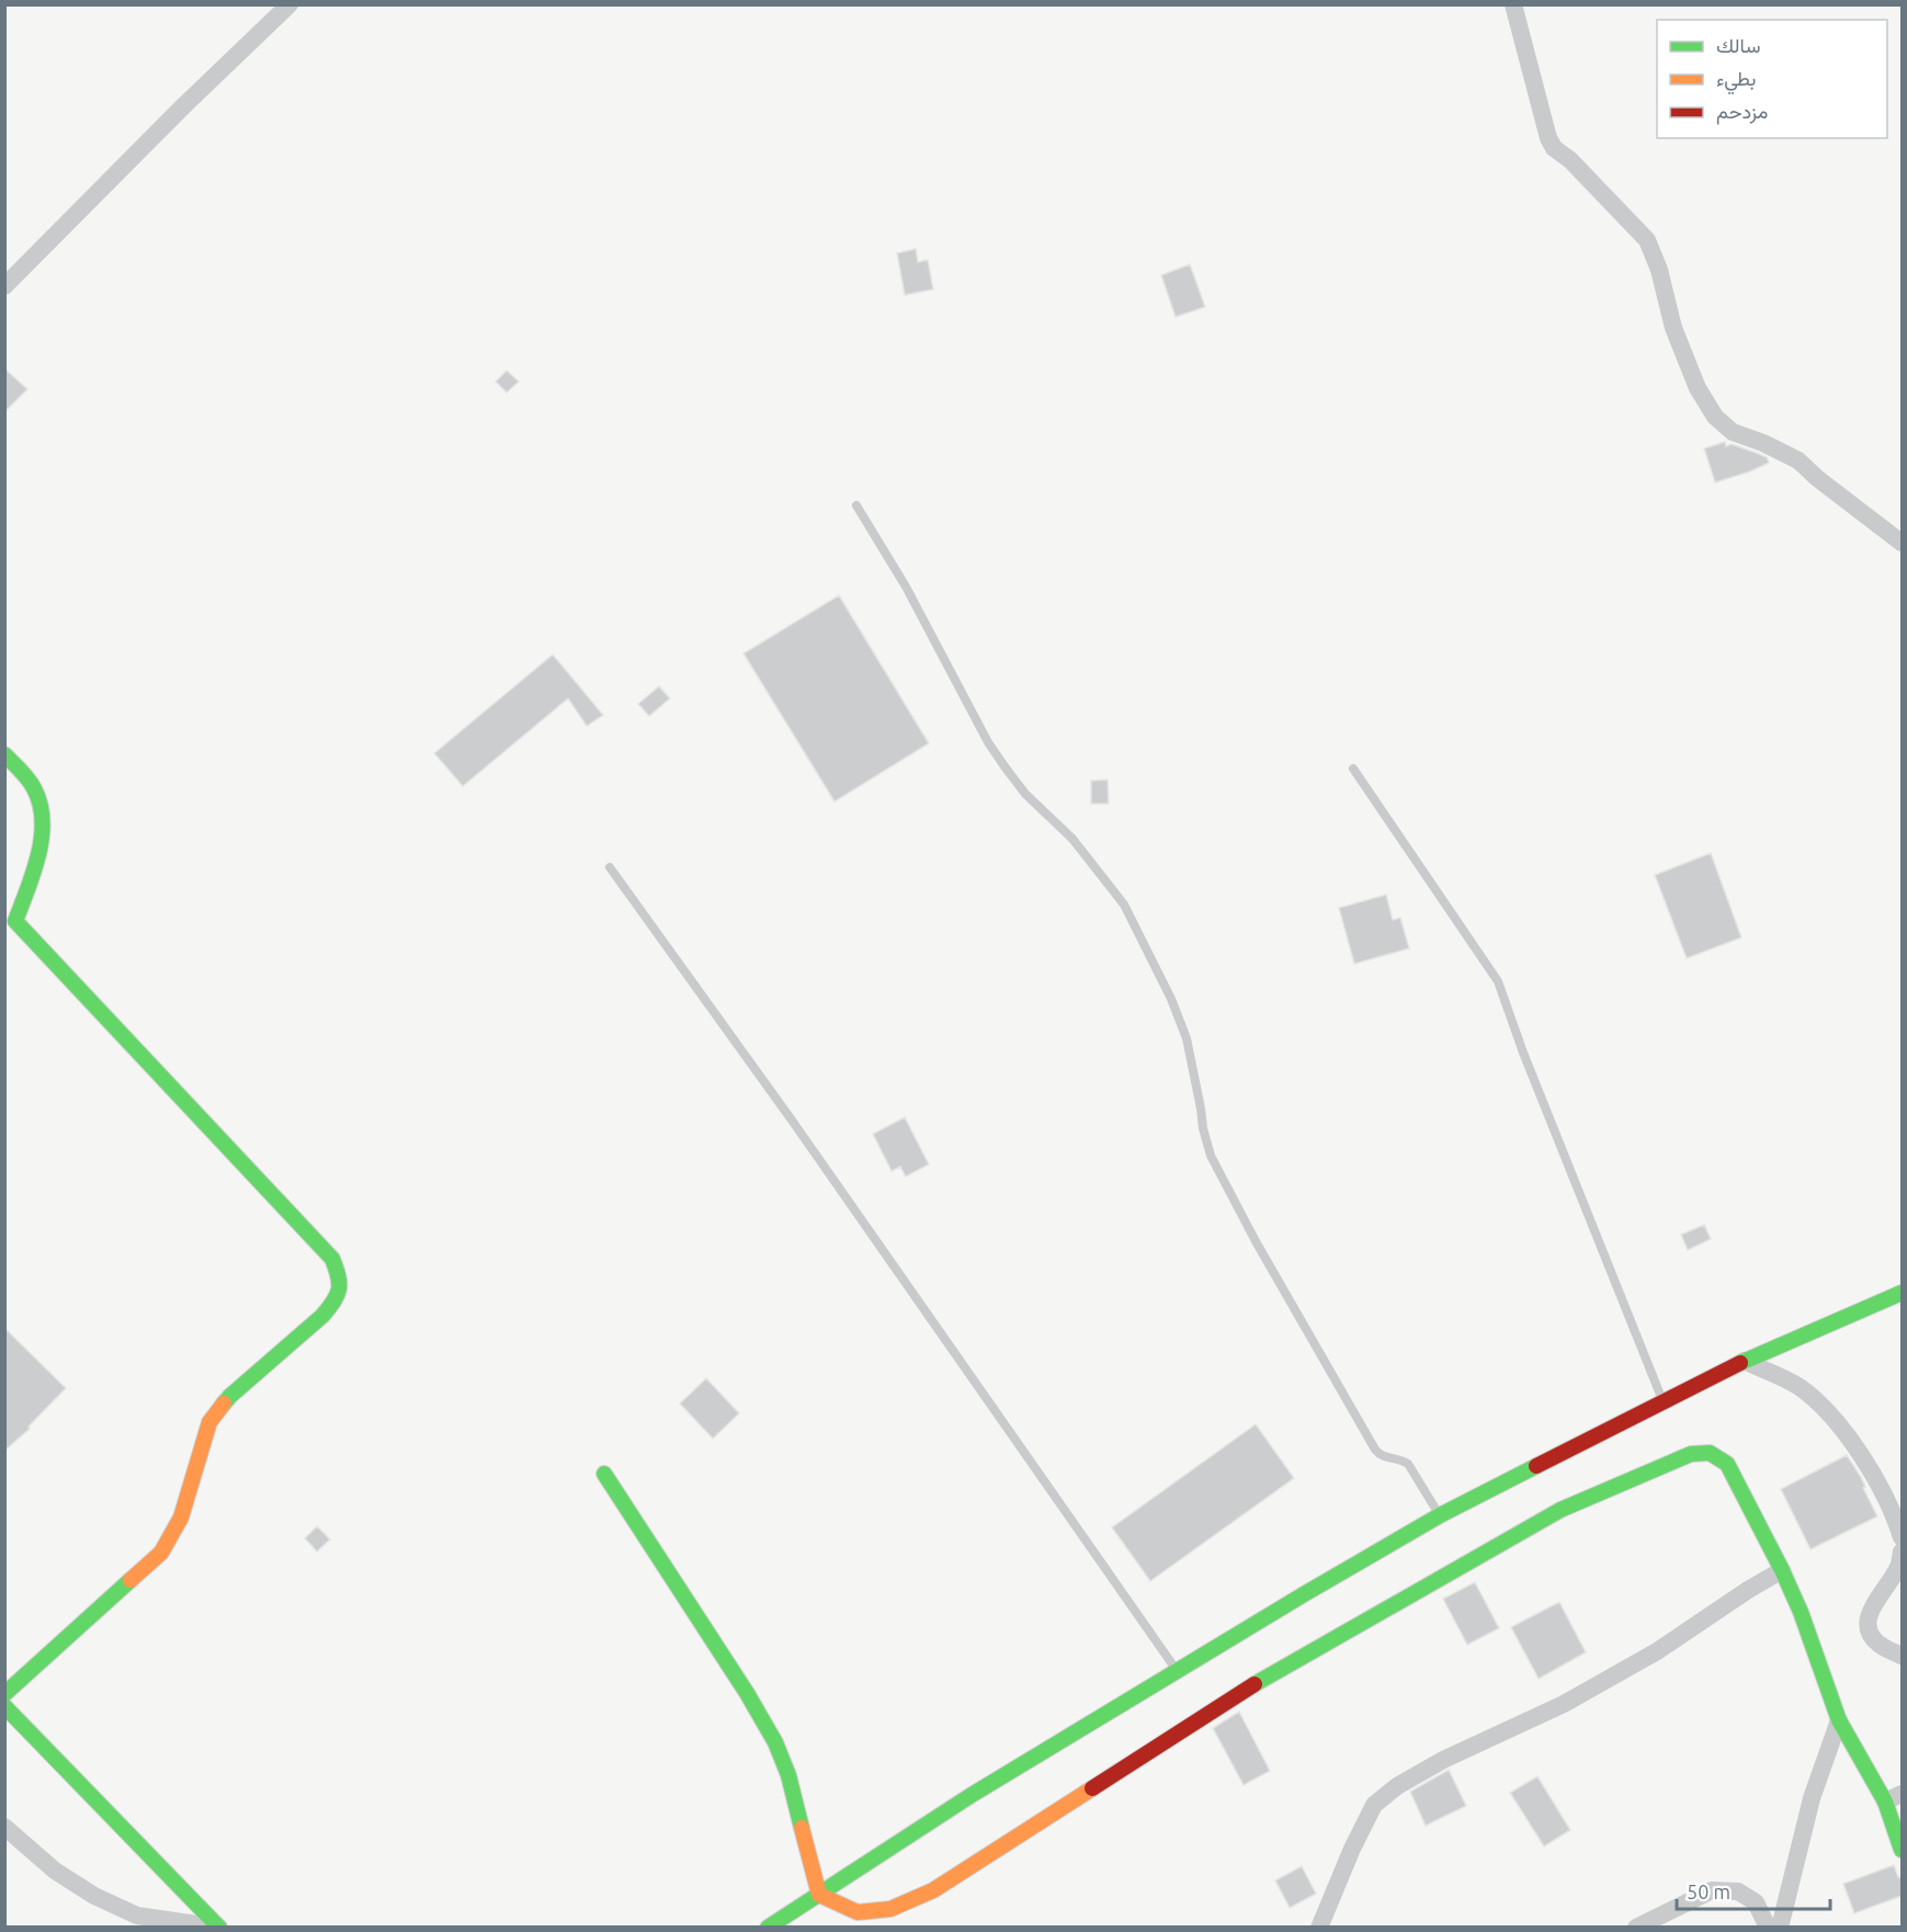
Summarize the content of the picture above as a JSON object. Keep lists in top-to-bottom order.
{
  "legend": ["سالك", "بطيء", "مزدحم"],
  "scale_bar": "50 m"
}
